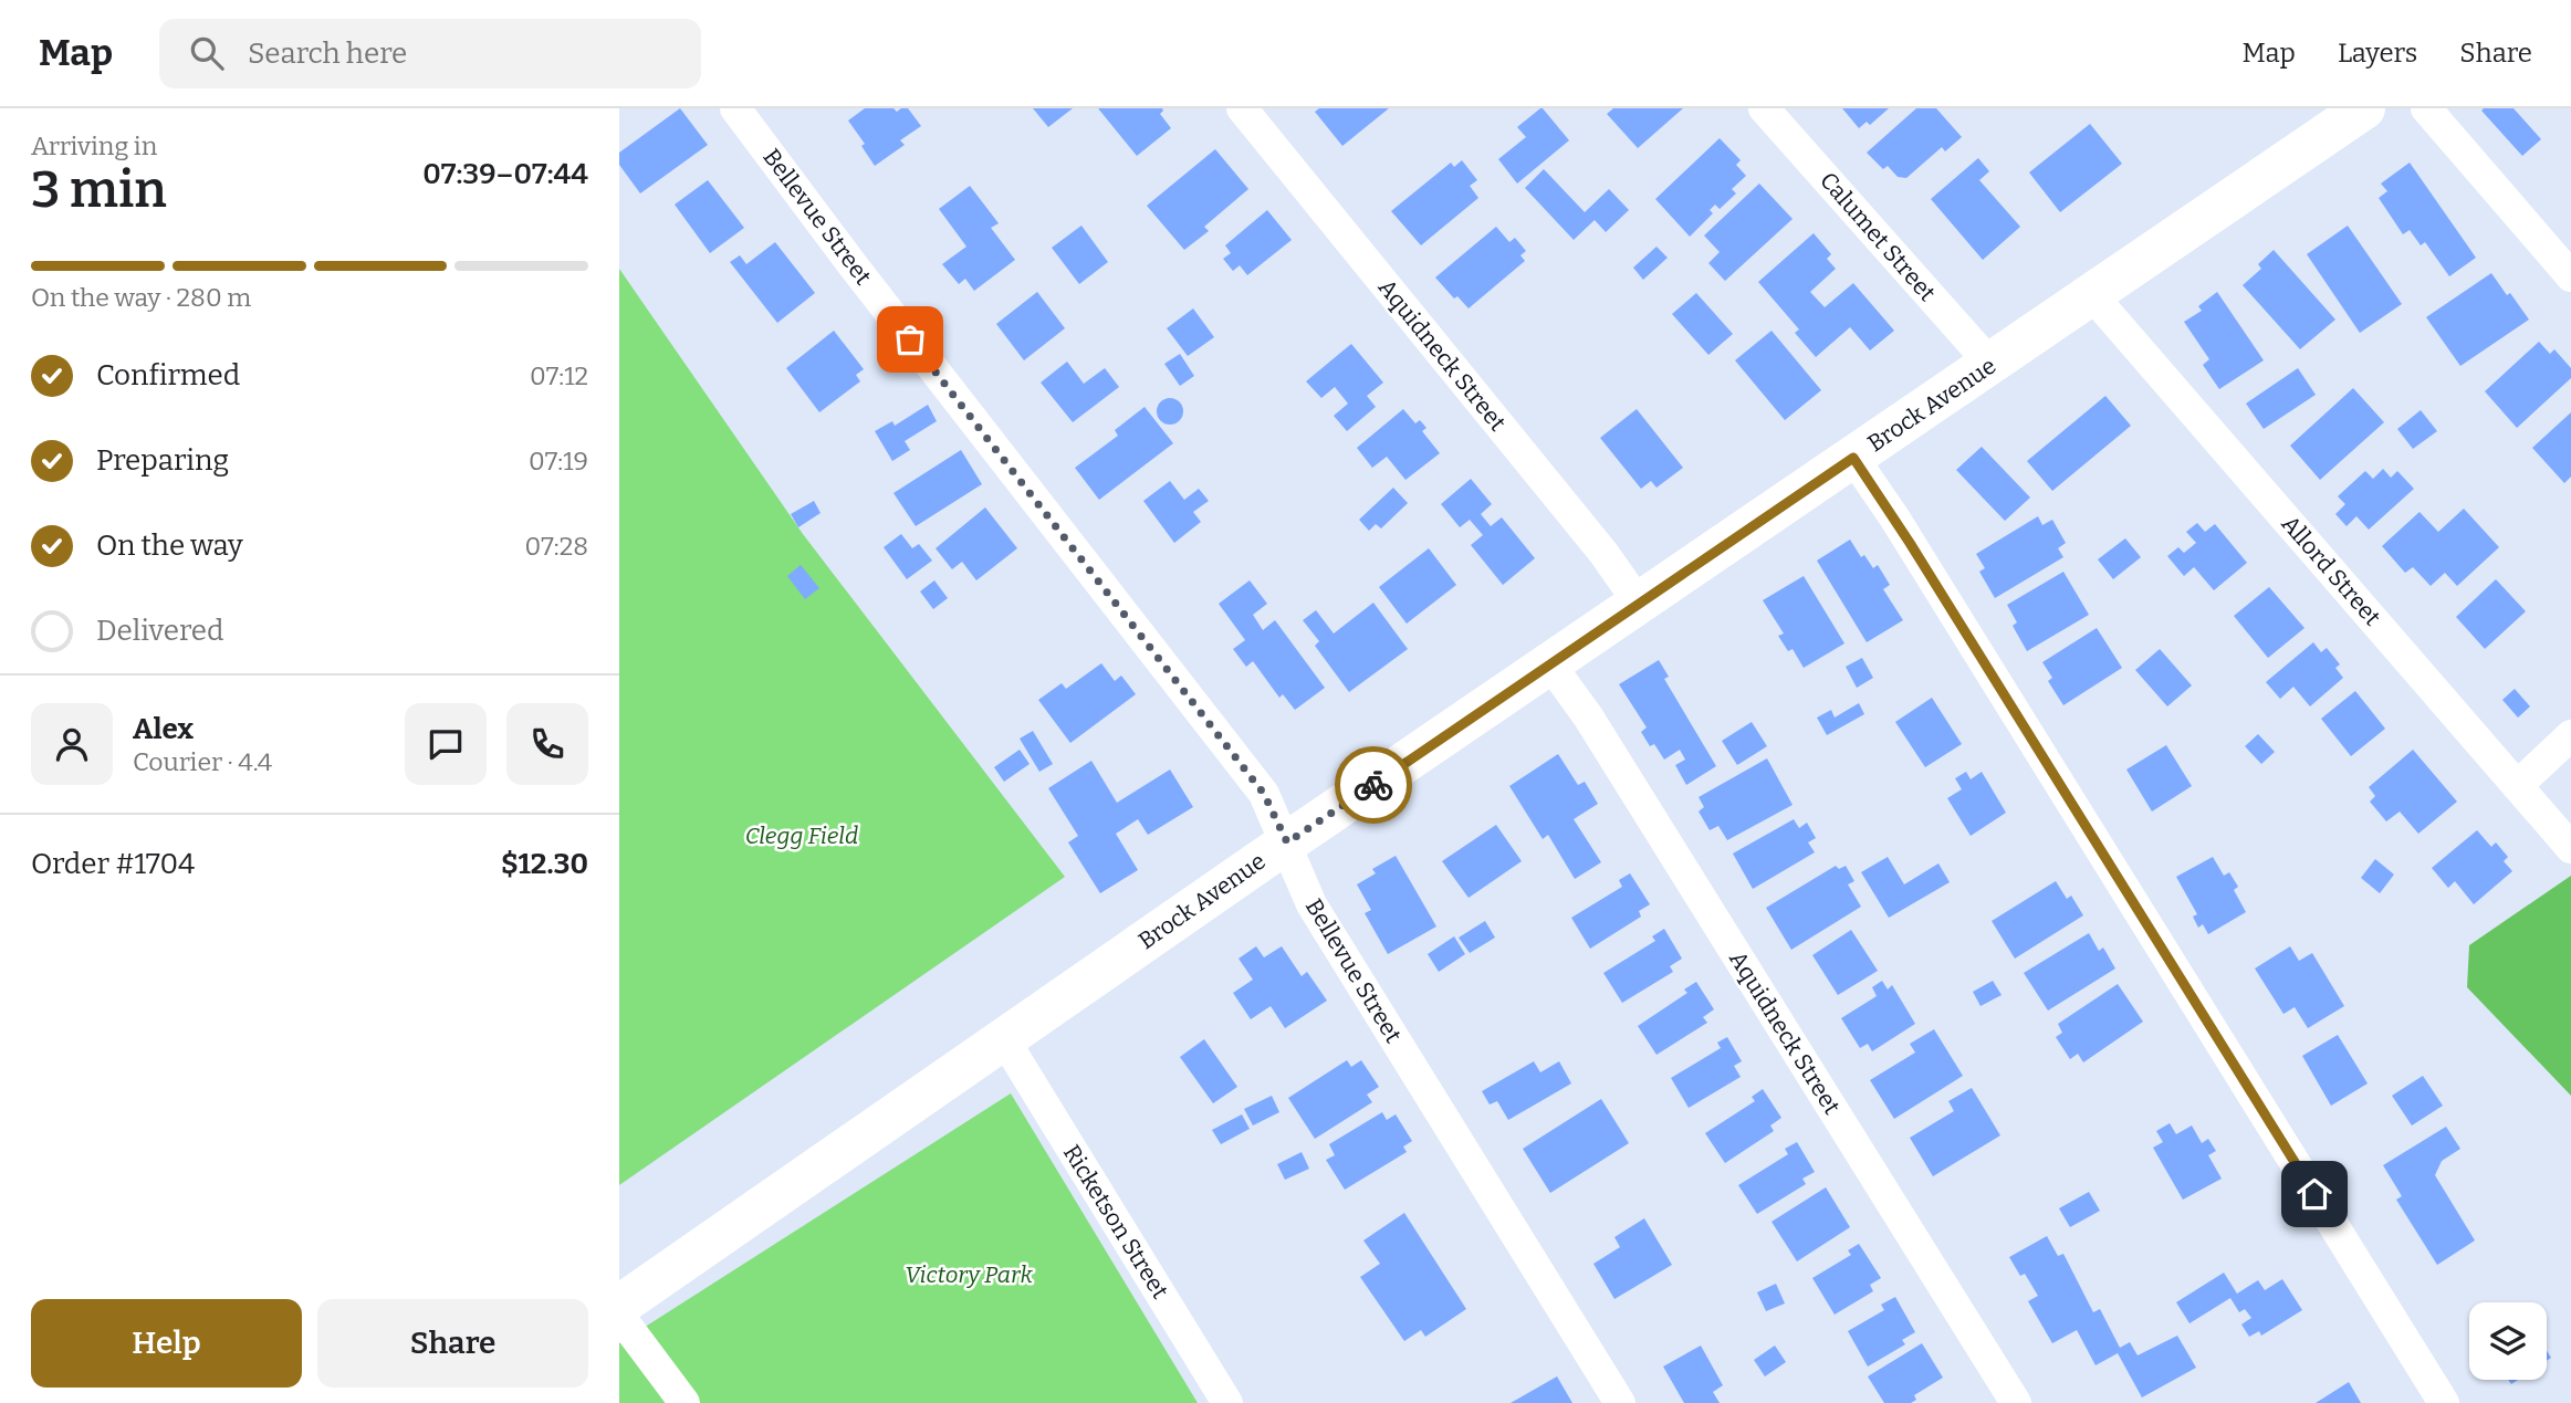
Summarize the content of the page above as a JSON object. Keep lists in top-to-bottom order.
{
  "streets": {
    "main road": ["Brock Avenue"],
    "street": [
      "Bellevue Street",
      "Calumet Street",
      "Aquidneck Street",
      "Allord Street",
      "Ricketson Street"
    ]
  },
  "crossings": [
    ["Bellevue Street", "Brock Avenue"],
    ["Calumet Street", "Brock Avenue"],
    ["Aquidneck Street", "Brock Avenue"],
    ["Brock Avenue", "Allord Street"],
    ["Brock Avenue", "Ricketson Street"]
  ],
  "parks": ["Clegg Field", "Victory Park"],
  "page": {
    "header": "Map",
    "search": "Search here",
    "nav": ["Map", "Layers", "Share"],
    "heading": ["3 min", "Arriving in", "07:39–07:44"],
    "panel": [
      "Alex",
      "Courier · 4.4",
      "Order #1704",
      "$12.30"
    ],
    "bar": "On the way · 280 m",
    "list": [
      ["Confirmed", "07:12"],
      ["Preparing", "07:19"],
      ["On the way", "07:28"],
      "Delivered"
    ],
    "buttons": ["Help", "Share"]
  }
}
